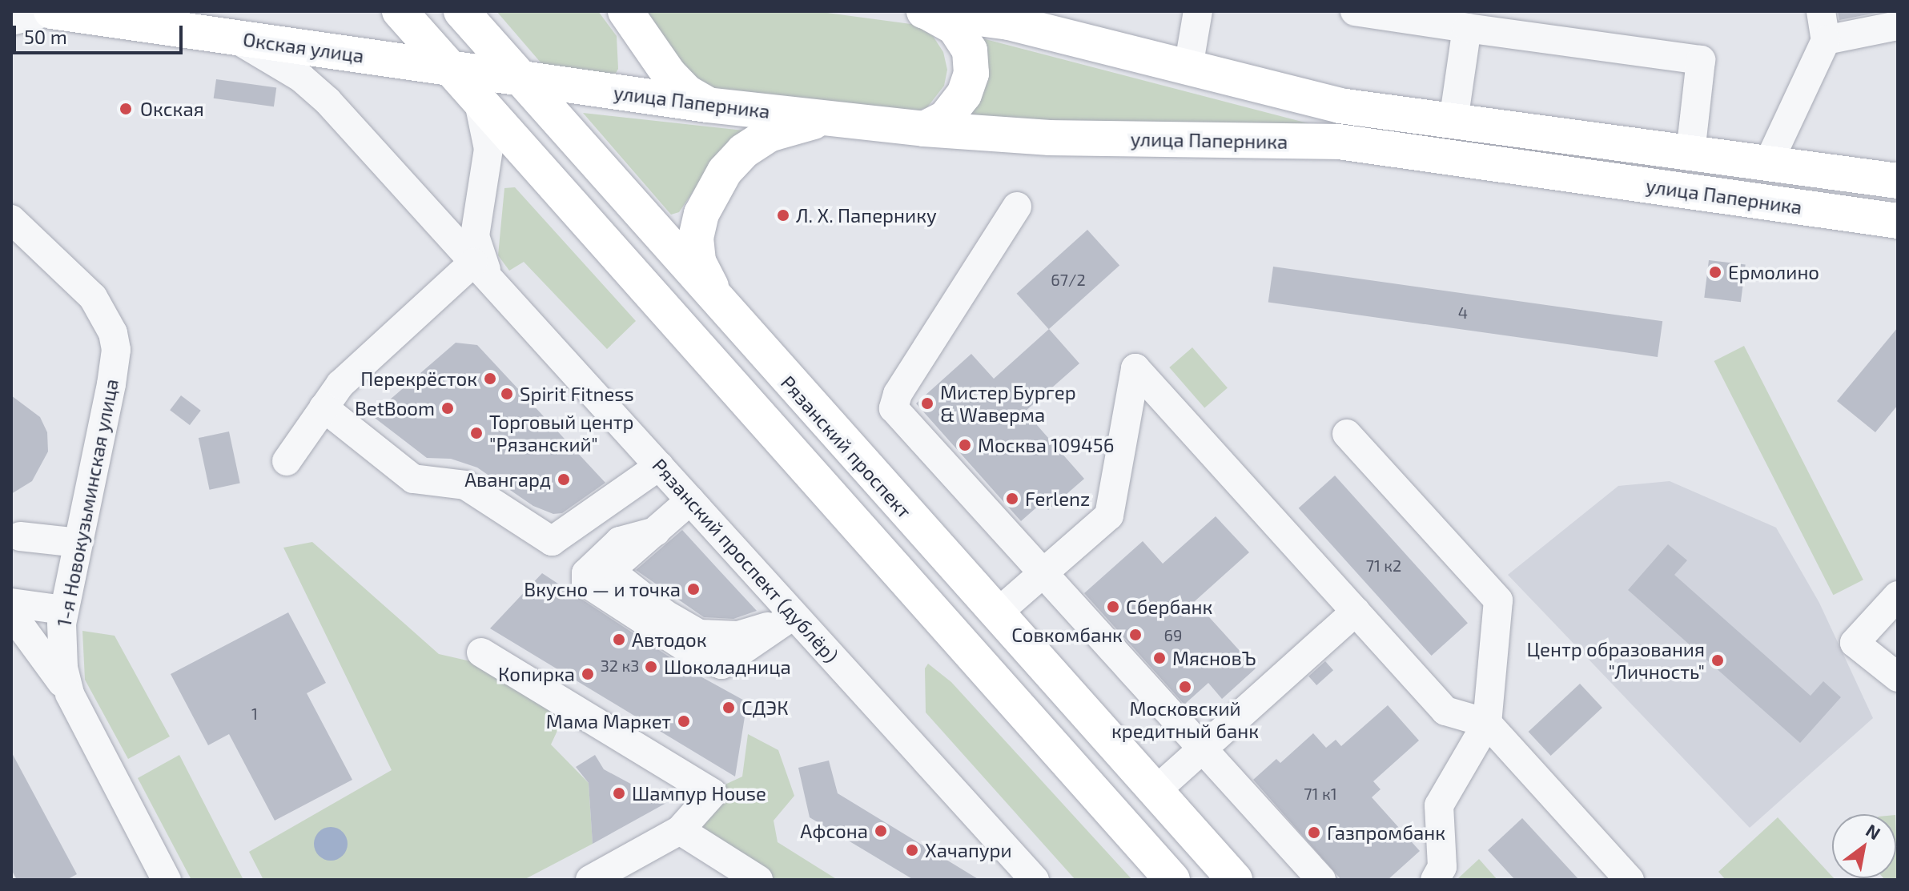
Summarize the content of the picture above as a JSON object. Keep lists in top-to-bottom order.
{
  "streets": {
    "main road": ["Окская улица", "улица Паперника", "Рязанский проспект"],
    "street": ["1-я Новокузьминская улица", "Рязанский проспект (дублёр)"]
  },
  "crossings": [
    ["Окская улица", "улица Паперника"],
    ["Окская улица", "Рязанский проспект"],
    ["Окская улица", "Рязанский проспект (дублёр)"],
    ["улица Паперника", "Рязанский проспект"]
  ],
  "places": [
    "Окская",
    "Л. Х. Папернику",
    "Ермолино",
    "Перекрёсток",
    "Spirit Fitness",
    "Мистер Бургер & Wаверма",
    "BetBoom",
    "Торговый центр \"Рязанский\"",
    "Москва 109456",
    "Авангард",
    "Ferlenz",
    "Вкусно — и точка",
    "Сбербанк",
    "Совкомбанк",
    "Автодок",
    "МясновЪ",
    "Центр образования \"Личность\"",
    "Шоколадница",
    "Копирка",
    "Московский кредитный банк",
    "СДЭК",
    "Мама Маркет",
    "Шампур House",
    "Афсона",
    "Газпромбанк",
    "Хачапури"
  ],
  "house_numbers": [
    "67/2",
    "4",
    "71 к2",
    "69",
    "32 к3",
    "1",
    "71 к1"
  ],
  "scale_bar": "50 m",
  "north": "top right"
}
